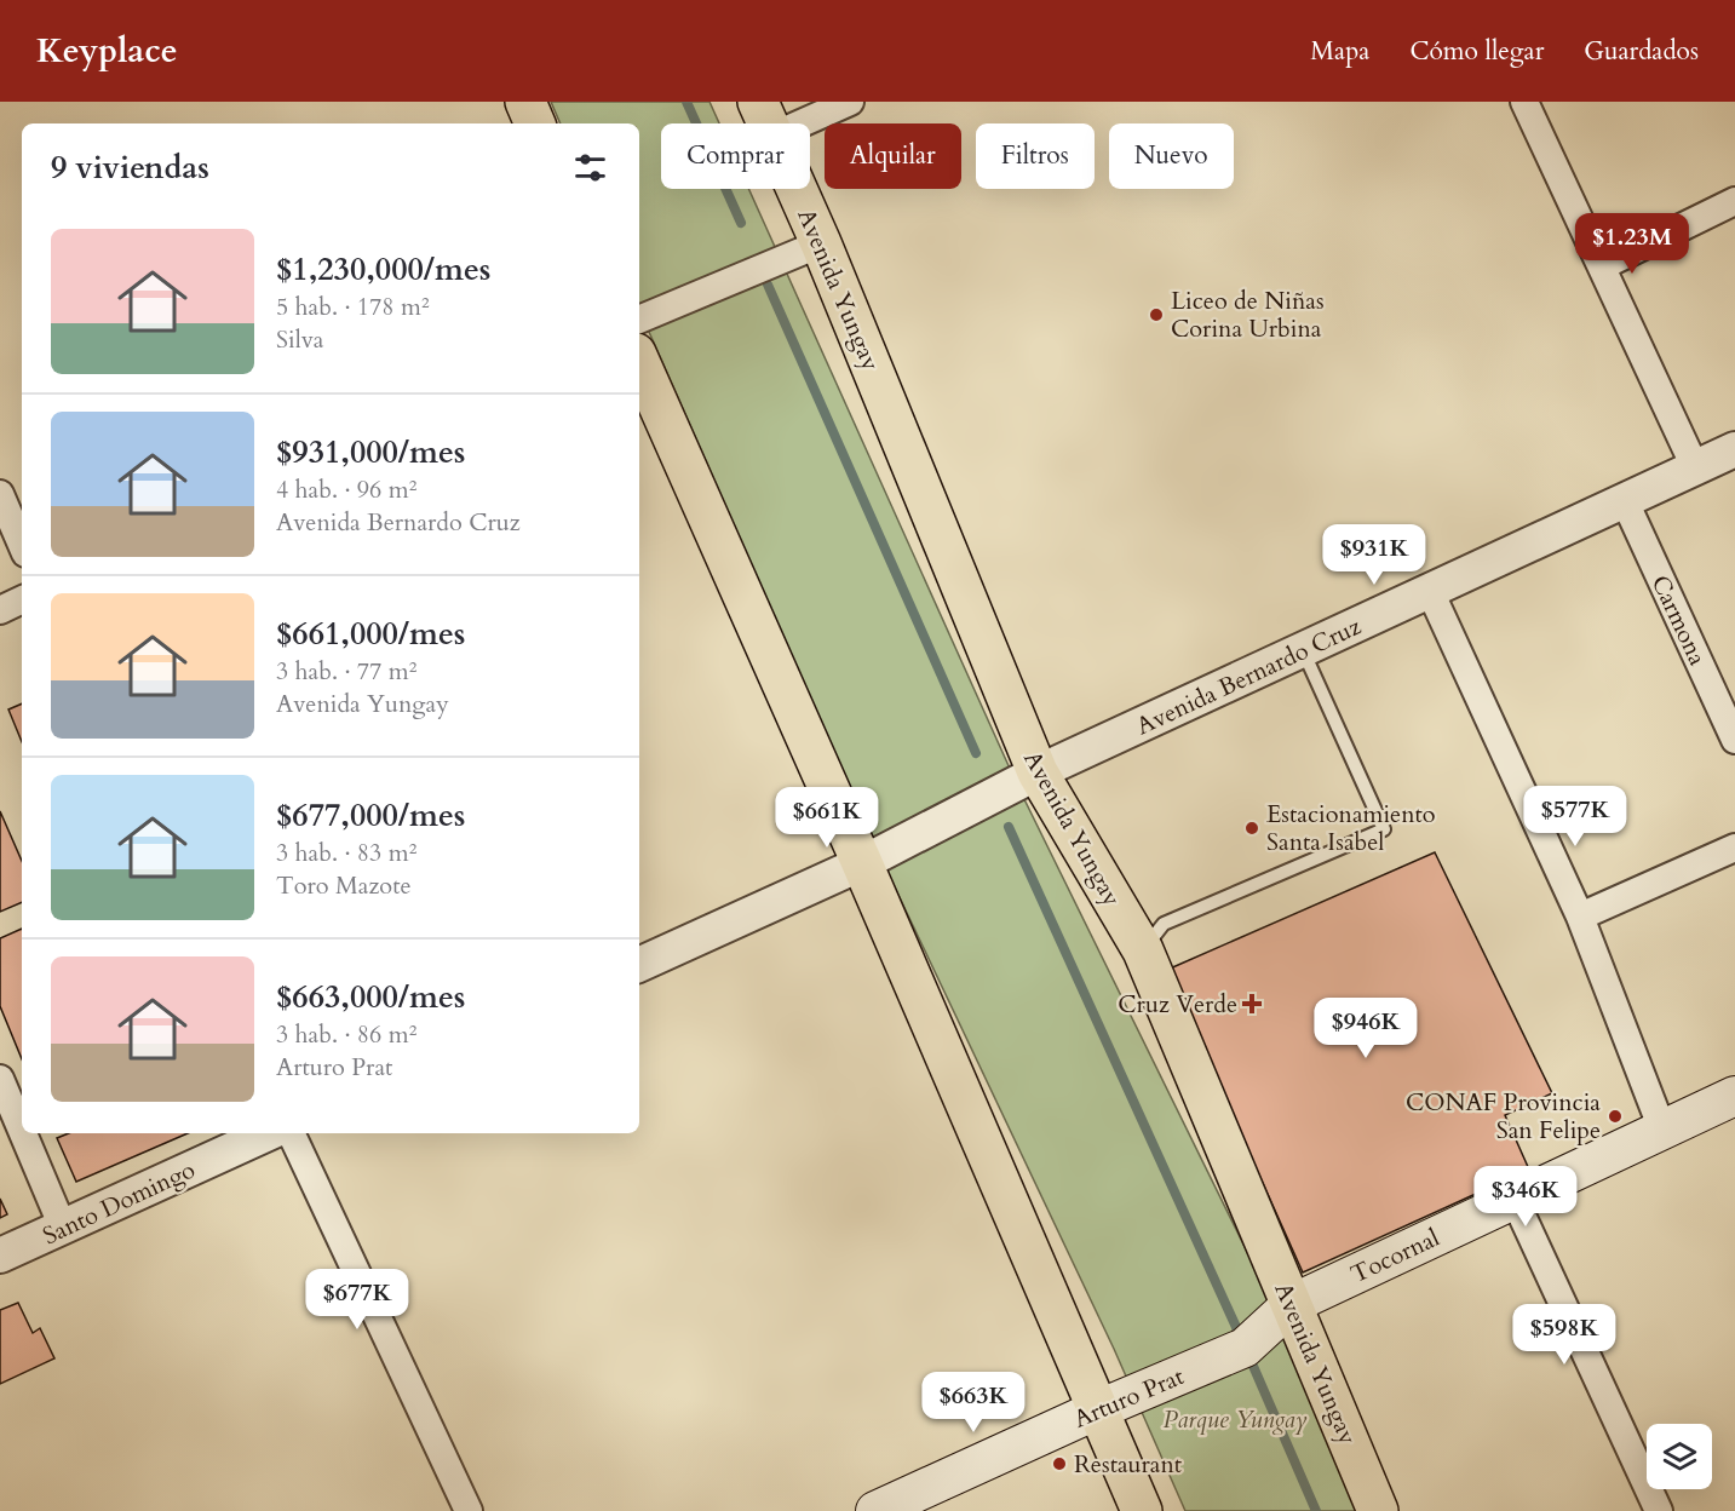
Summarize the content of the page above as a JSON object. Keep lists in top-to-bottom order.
{
  "streets": {
    "main road": ["Avenida Yungay", "Tocornal", "Arturo Prat"],
    "street": ["Carmona", "Avenida Bernardo Cruz", "Santo Domingo"]
  },
  "crossings": [
    ["Avenida Yungay", "Avenida Bernardo Cruz"],
    ["Avenida Yungay", "Tocornal"],
    ["Avenida Yungay", "Arturo Prat"],
    ["Carmona", "Avenida Bernardo Cruz"],
    ["Tocornal", "Arturo Prat"]
  ],
  "parks": ["Parque Yungay"],
  "places": {
    "other": [
      "Liceo de Niñas Corina Urbina",
      "Estacionamiento Santa Isabel",
      "CONAF Provincia San Felipe",
      "Restaurant"
    ],
    "health": ["Cruz Verde"]
  },
  "page": {
    "header": "Keyplace",
    "nav": ["Mapa", "Cómo llegar", "Guardados"],
    "chip": [
      "Comprar",
      "Alquilar",
      "Filtros",
      "Nuevo"
    ],
    "heading": "9 viviendas",
    "list": [
      {
        "name": "$1,230,000/mes",
        "note": "5 hab. · 178 m² · Silva"
      },
      {
        "name": "$931,000/mes",
        "note": "4 hab. · 96 m² · Avenida Bernardo Cruz"
      },
      {
        "name": "$661,000/mes",
        "note": "3 hab. · 77 m² · Avenida Yungay"
      },
      {
        "name": "$677,000/mes",
        "note": "3 hab. · 83 m² · Toro Mazote"
      },
      {
        "name": "$663,000/mes",
        "note": "3 hab. · 86 m² · Arturo Prat"
      }
    ],
    "price": [
      "$1.23M",
      "$931K",
      "$577K",
      "$661K",
      "$946K",
      "$346K",
      "$677K",
      "$598K",
      "$663K"
    ]
  }
}
